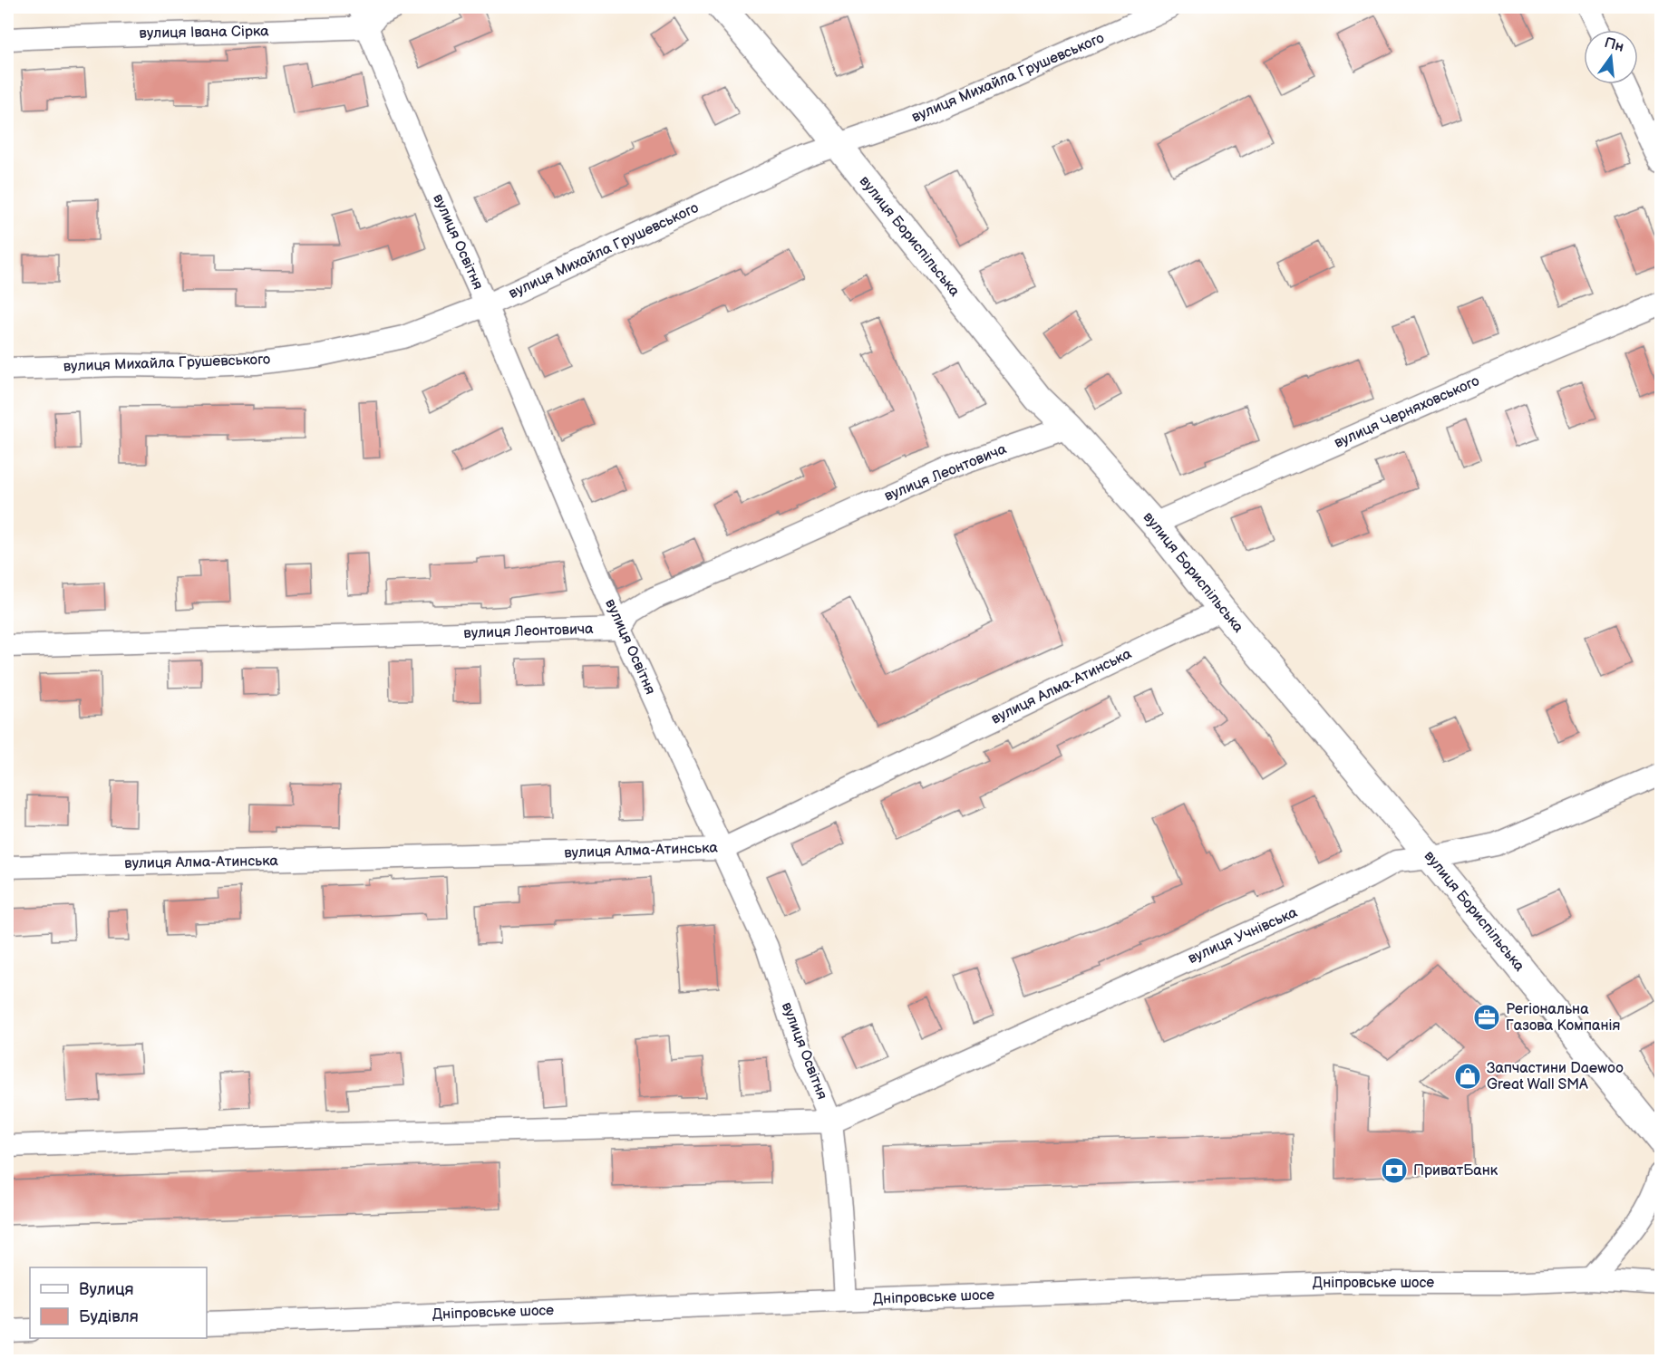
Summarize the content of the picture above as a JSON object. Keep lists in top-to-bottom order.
{
  "streets": {
    "main road": ["вулиця Бориспільська"],
    "street": [
      "вулиця Івана Сірка",
      "вулиця Михайла Грушевського",
      "вулиця Освітня",
      "вулиця Черняховського",
      "вулиця Леонтовича",
      "вулиця Алма-Атинська",
      "вулиця Учнівська",
      "Дніпровське шосе"
    ]
  },
  "crossings": [
    ["вулиця Івана Сірка", "вулиця Освітня"],
    ["вулиця Михайла Грушевського", "вулиця Бориспільська"],
    ["вулиця Михайла Грушевського", "вулиця Освітня"],
    ["вулиця Бориспільська", "вулиця Черняховського"],
    ["вулиця Бориспільська", "вулиця Леонтовича"],
    ["вулиця Бориспільська", "вулиця Алма-Атинська"],
    ["вулиця Бориспільська", "вулиця Учнівська"],
    ["вулиця Освітня", "вулиця Леонтовича"],
    ["вулиця Освітня", "вулиця Алма-Атинська"],
    ["вулиця Освітня", "вулиця Учнівська"],
    ["вулиця Освітня", "Дніпровське шосе"]
  ],
  "places": {
    "office": ["Регіональна Газова Компанія"],
    "shop": ["Запчастини Daewoo Great Wall SMA"],
    "bank": ["ПриватБанк"]
  },
  "legend": ["Вулиця", "Будівля"],
  "north": "top"
}
